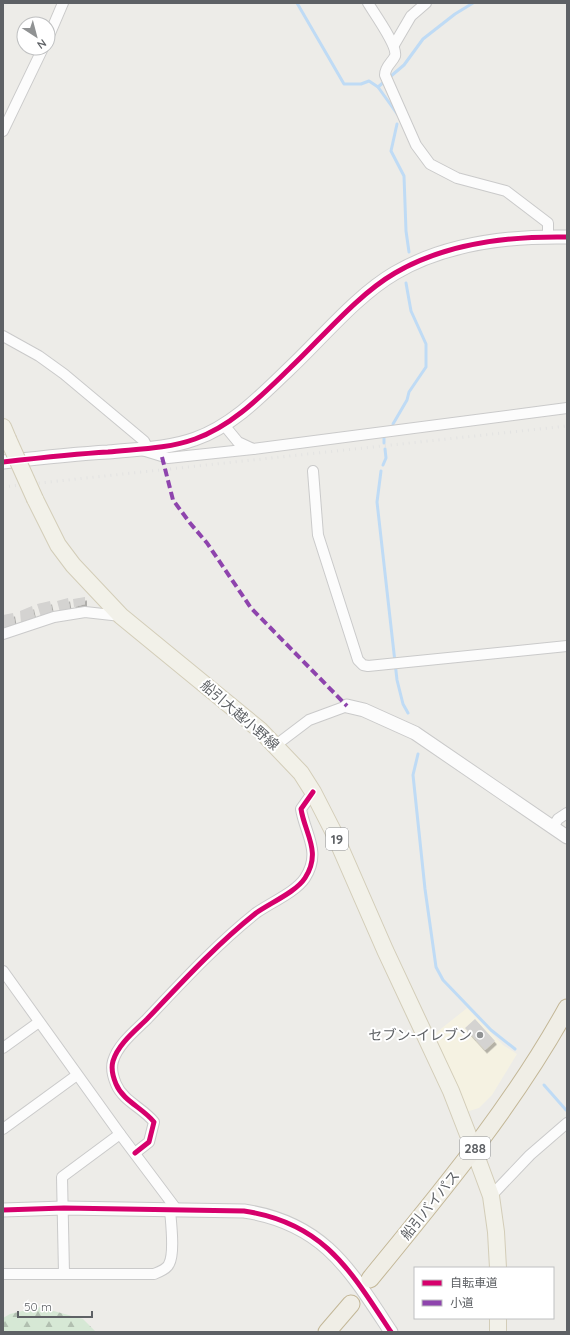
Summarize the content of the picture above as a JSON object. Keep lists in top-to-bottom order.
{
  "streets": {
    "highway": ["288", "船引バイパス"],
    "main road": ["船引大越小野線", "19"]
  },
  "crossings": [
    ["船引大越小野線", "船引バイパス"]
  ],
  "places": ["セブン-イレブン"],
  "legend": ["自転車道", "小道"],
  "scale_bar": "50 m",
  "north": "bottom right"
}
